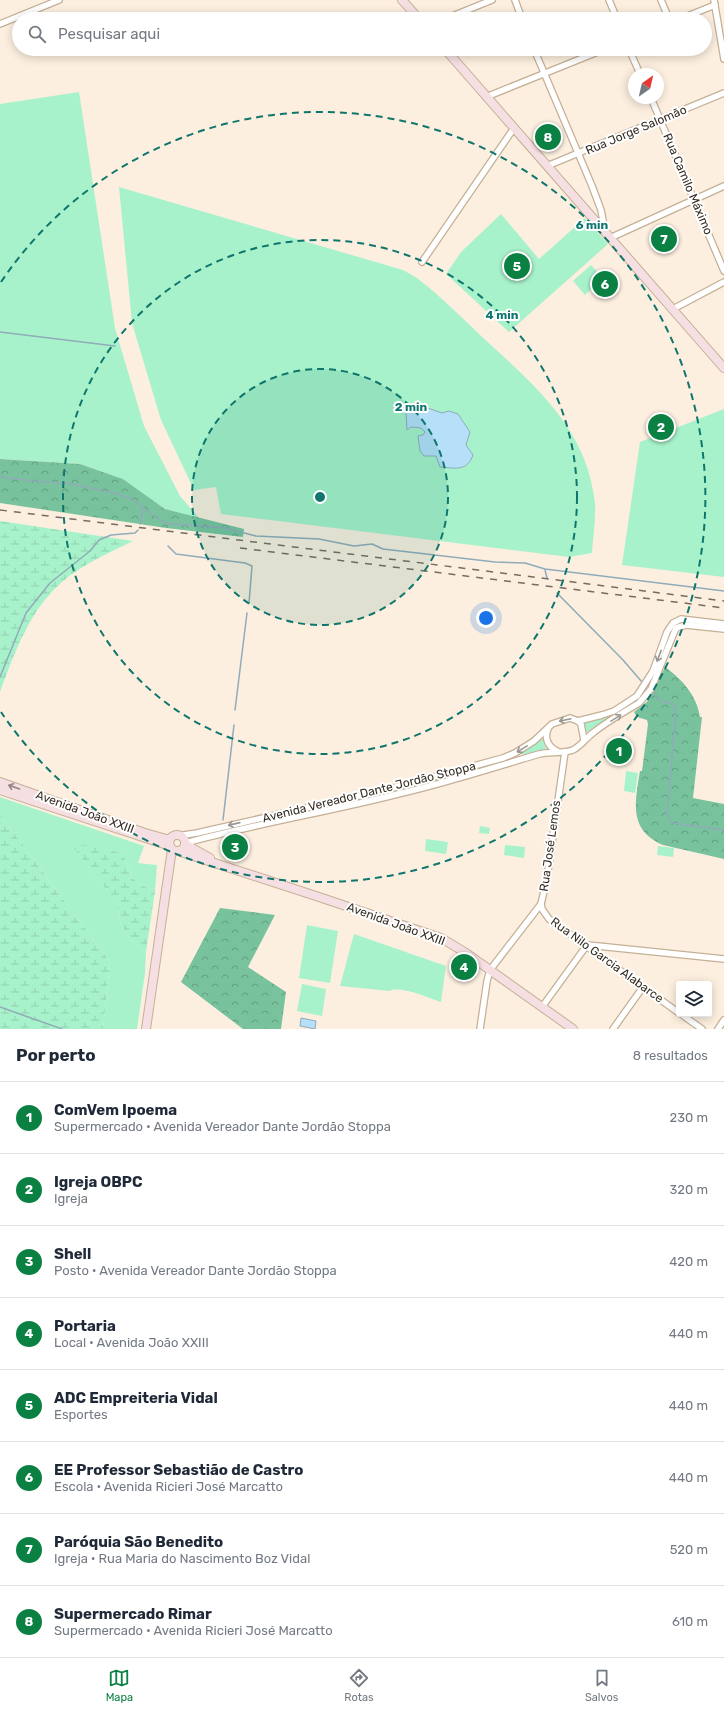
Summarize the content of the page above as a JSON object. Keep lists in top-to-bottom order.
{
  "streets": {
    "main road": ["Avenida João XXIII"],
    "street": [
      "Rua Jorge Salomão",
      "Rua Camilo Máximo",
      "Avenida Vereador Dante Jordão Stoppa",
      "Rua José Lemos",
      "Rua Nilo Garcia Alabarce"
    ]
  },
  "crossings": [
    ["Rua Jorge Salomão", "Rua Camilo Máximo"],
    ["Avenida Vereador Dante Jordão Stoppa", "Avenida João XXIII"],
    ["Avenida Vereador Dante Jordão Stoppa", "Rua José Lemos"],
    ["Avenida João XXIII", "Rua José Lemos"],
    ["Rua José Lemos", "Rua Nilo Garcia Alabarce"]
  ],
  "north": "top right",
  "page": {
    "search": "Pesquisar aqui",
    "pins": [
      "8",
      "7",
      "5",
      "6",
      "2",
      "1",
      "3",
      "4"
    ],
    "heading": ["Por perto", "8 resultados"],
    "list": [
      {
        "mark": "1",
        "name": "ComVem Ipoema",
        "note": "Supermercado · Avenida Vereador Dante Jordão Stoppa",
        "value": "230 m"
      },
      {
        "mark": "2",
        "name": "Igreja OBPC",
        "note": "Igreja",
        "value": "320 m"
      },
      {
        "mark": "3",
        "name": "Shell",
        "note": "Posto · Avenida Vereador Dante Jordão Stoppa",
        "value": "420 m"
      },
      {
        "mark": "4",
        "name": "Portaria",
        "note": "Local · Avenida João XXIII",
        "value": "440 m"
      },
      {
        "mark": "5",
        "name": "ADC Empreiteria Vidal",
        "note": "Esportes",
        "value": "440 m"
      },
      {
        "mark": "6",
        "name": "EE Professor Sebastião de Castro",
        "note": "Escola · Avenida Ricieri José Marcatto",
        "value": "440 m"
      },
      {
        "mark": "7",
        "name": "Paróquia São Benedito",
        "note": "Igreja · Rua Maria do Nascimento Boz Vidal",
        "value": "520 m"
      },
      {
        "mark": "8",
        "name": "Supermercado Rimar",
        "note": "Supermercado · Avenida Ricieri José Marcatto",
        "value": "610 m"
      }
    ],
    "nav": ["Mapa", "Rotas", "Salvos"]
  },
  "rings": ["6 min", "4 min", "2 min"]
}
